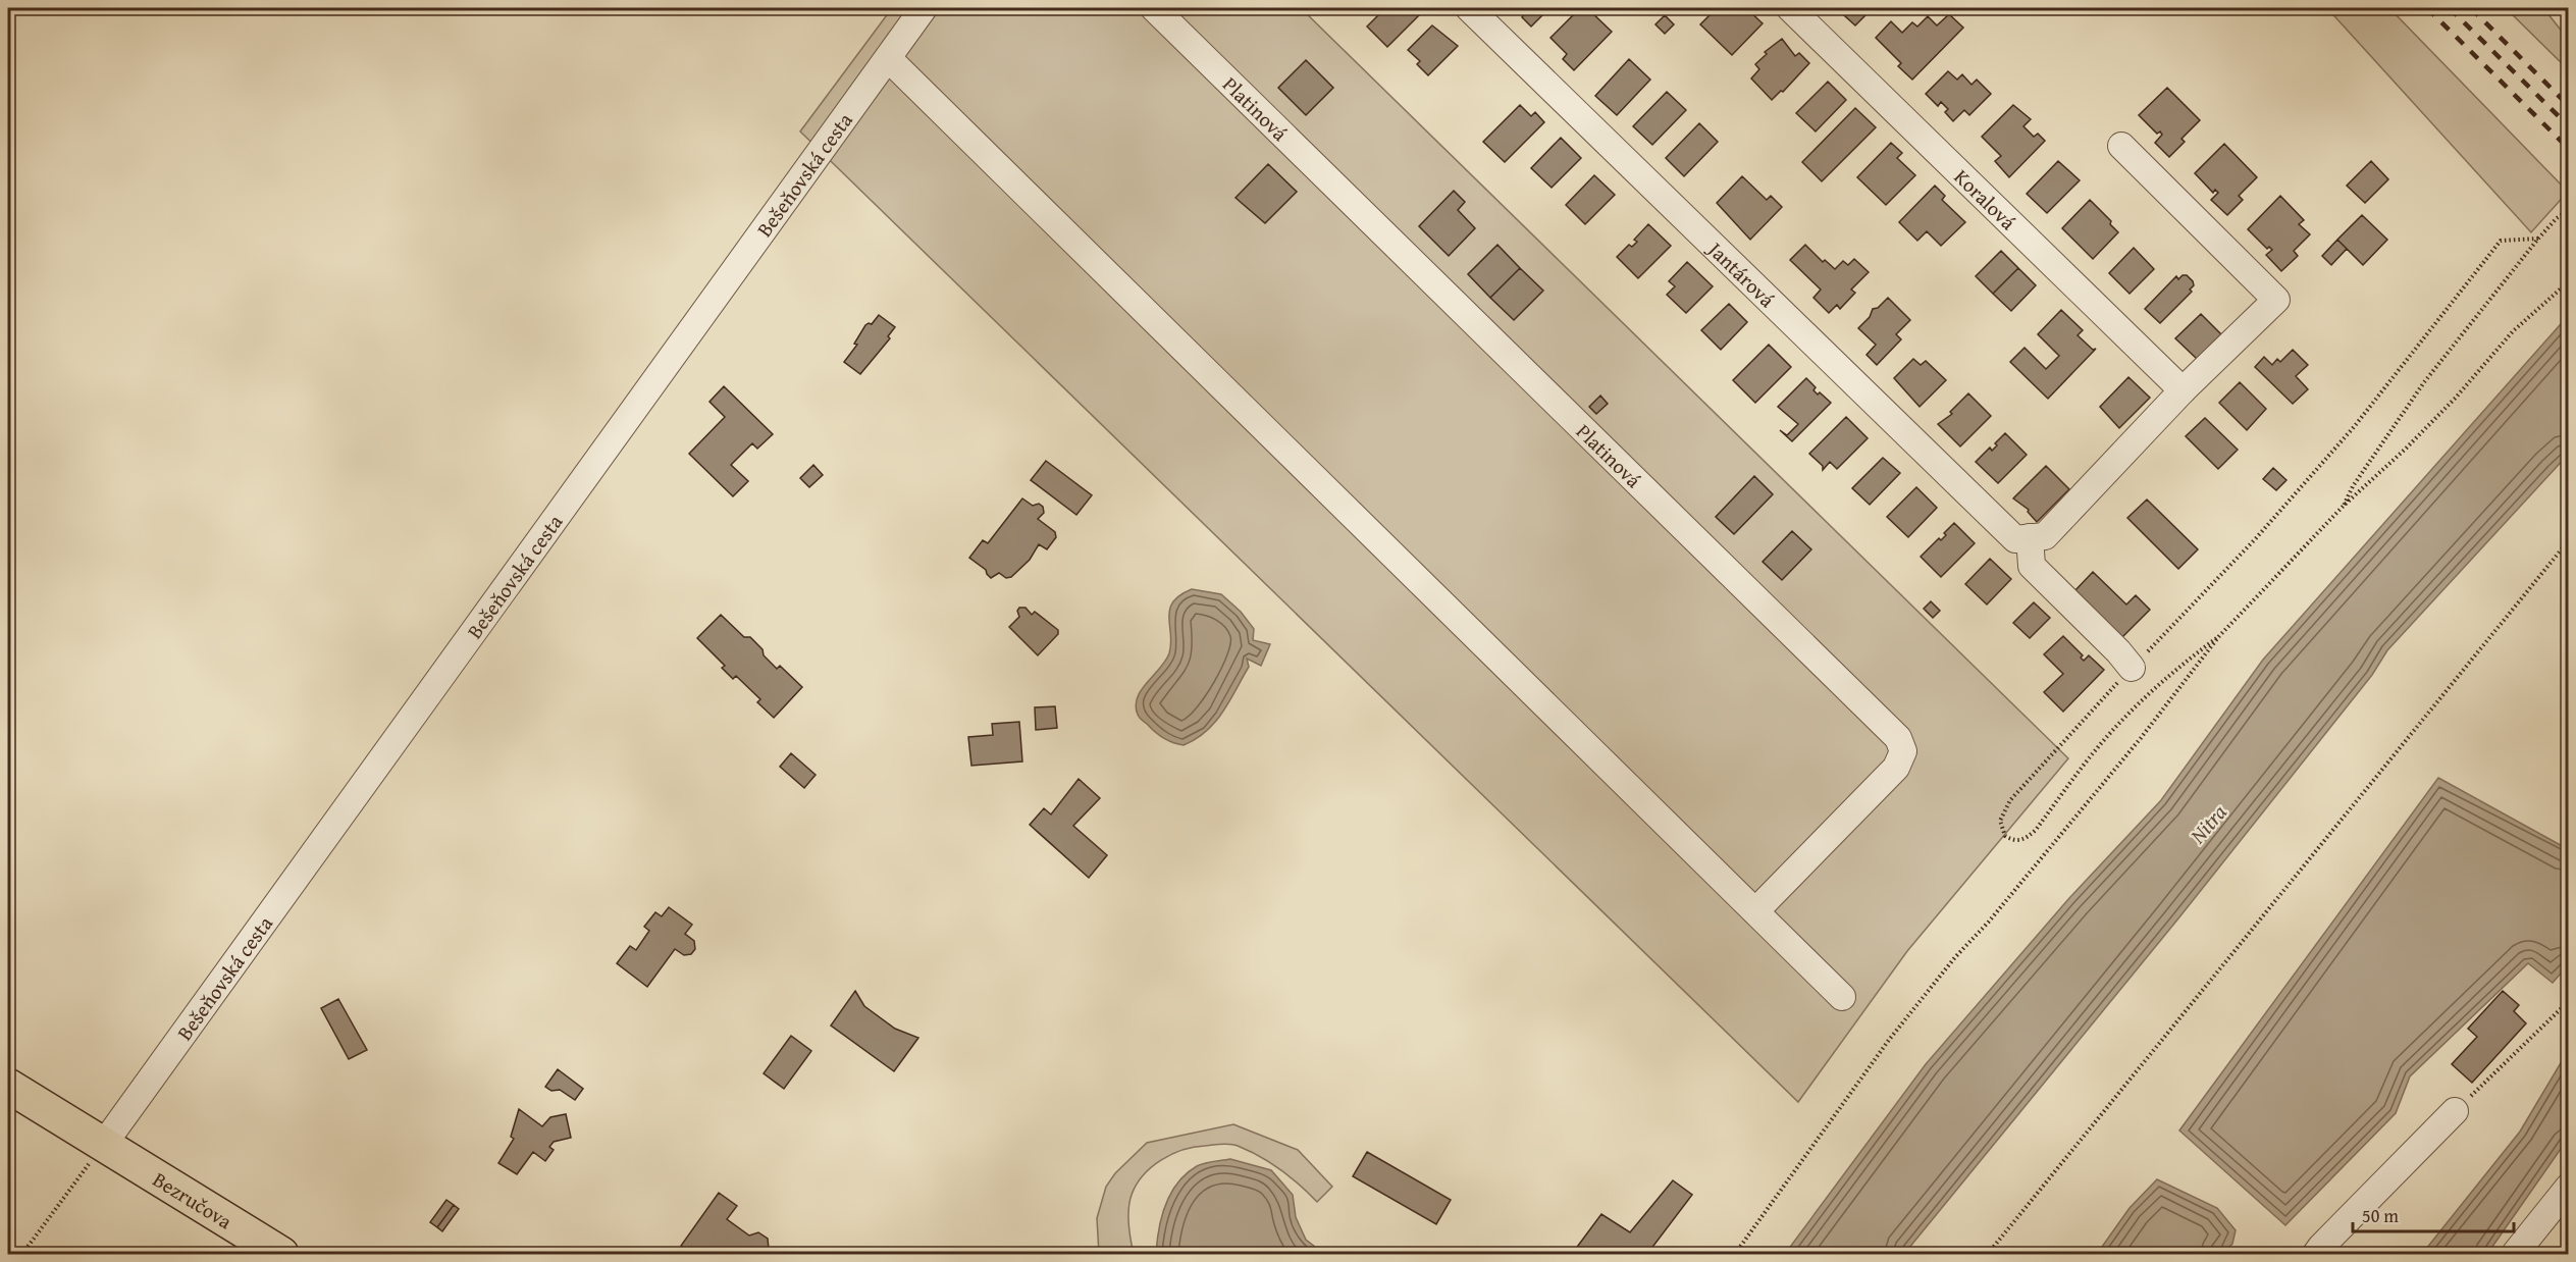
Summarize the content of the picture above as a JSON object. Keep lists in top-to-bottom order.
{
  "streets": {
    "main road": ["Bezručova"],
    "street": [
      "Platinová",
      "Bešeňovská cesta",
      "Koralová",
      "Jantárová"
    ]
  },
  "crossings": [
    ["Bešeňovská cesta", "Bezručova"]
  ],
  "water": ["Nitra"],
  "scale_bar": "50 m"
}
